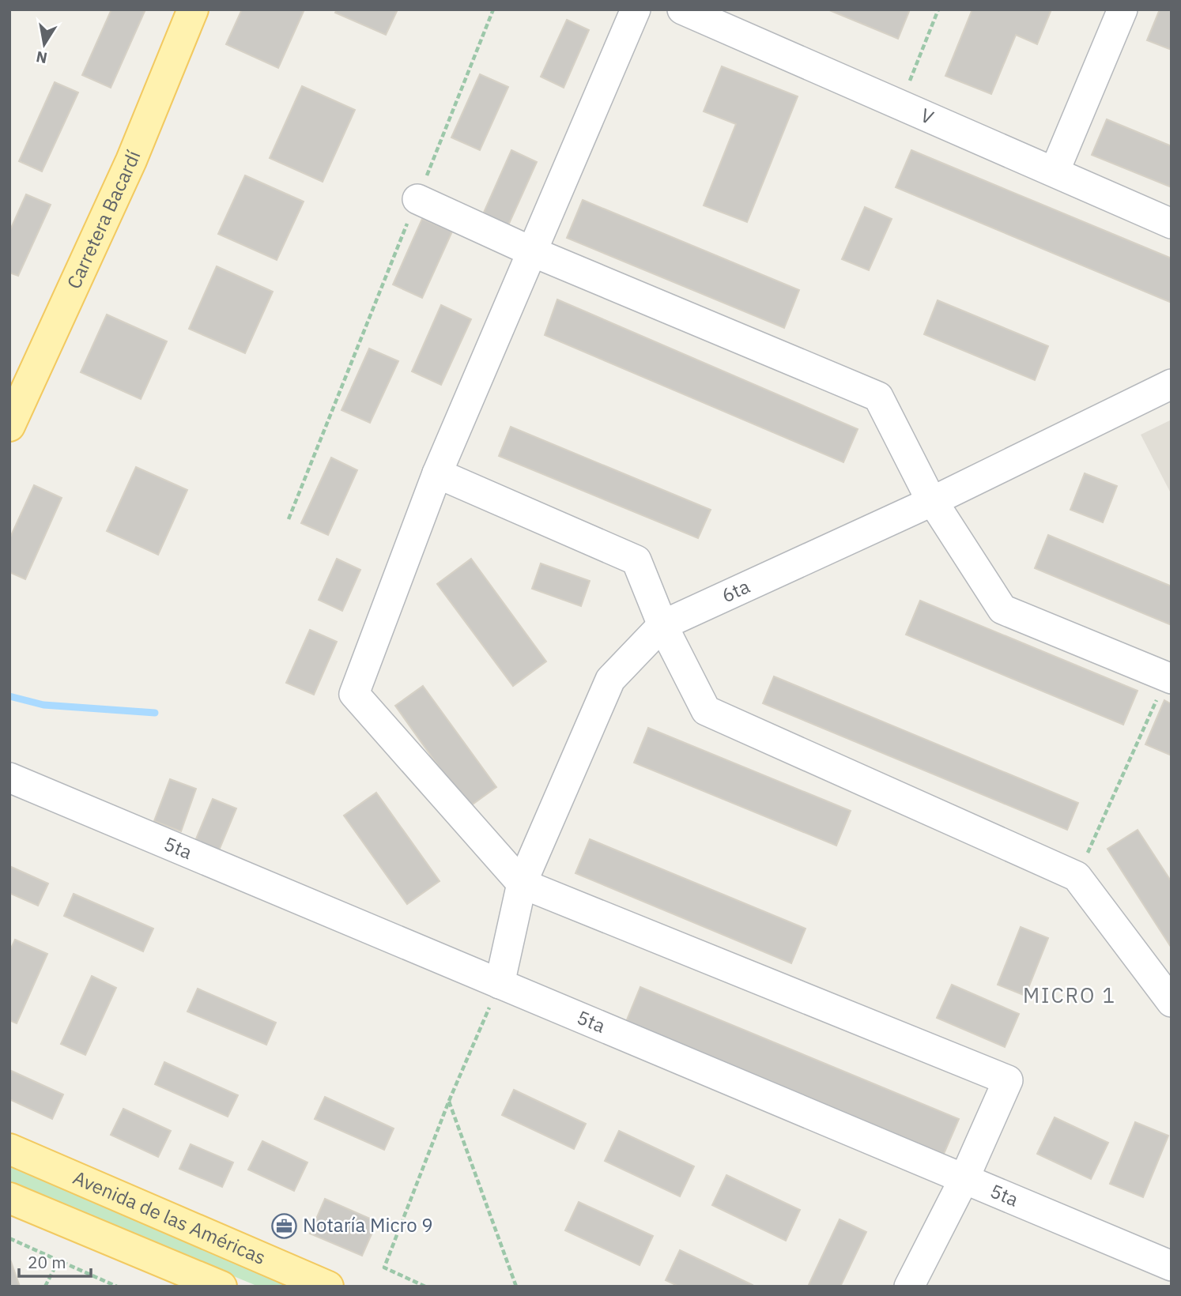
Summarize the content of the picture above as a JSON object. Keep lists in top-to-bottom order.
{
  "streets": {
    "main road": ["Carretera Bacardí", "Avenida de las Américas"],
    "street": ["V", "6ta", "5ta"]
  },
  "crossings": [
    ["6ta", "5ta"]
  ],
  "districts": ["MICRO 1"],
  "places": {
    "office": ["Notaría Micro 9"]
  },
  "scale_bar": "20 m",
  "north": "bottom"
}
